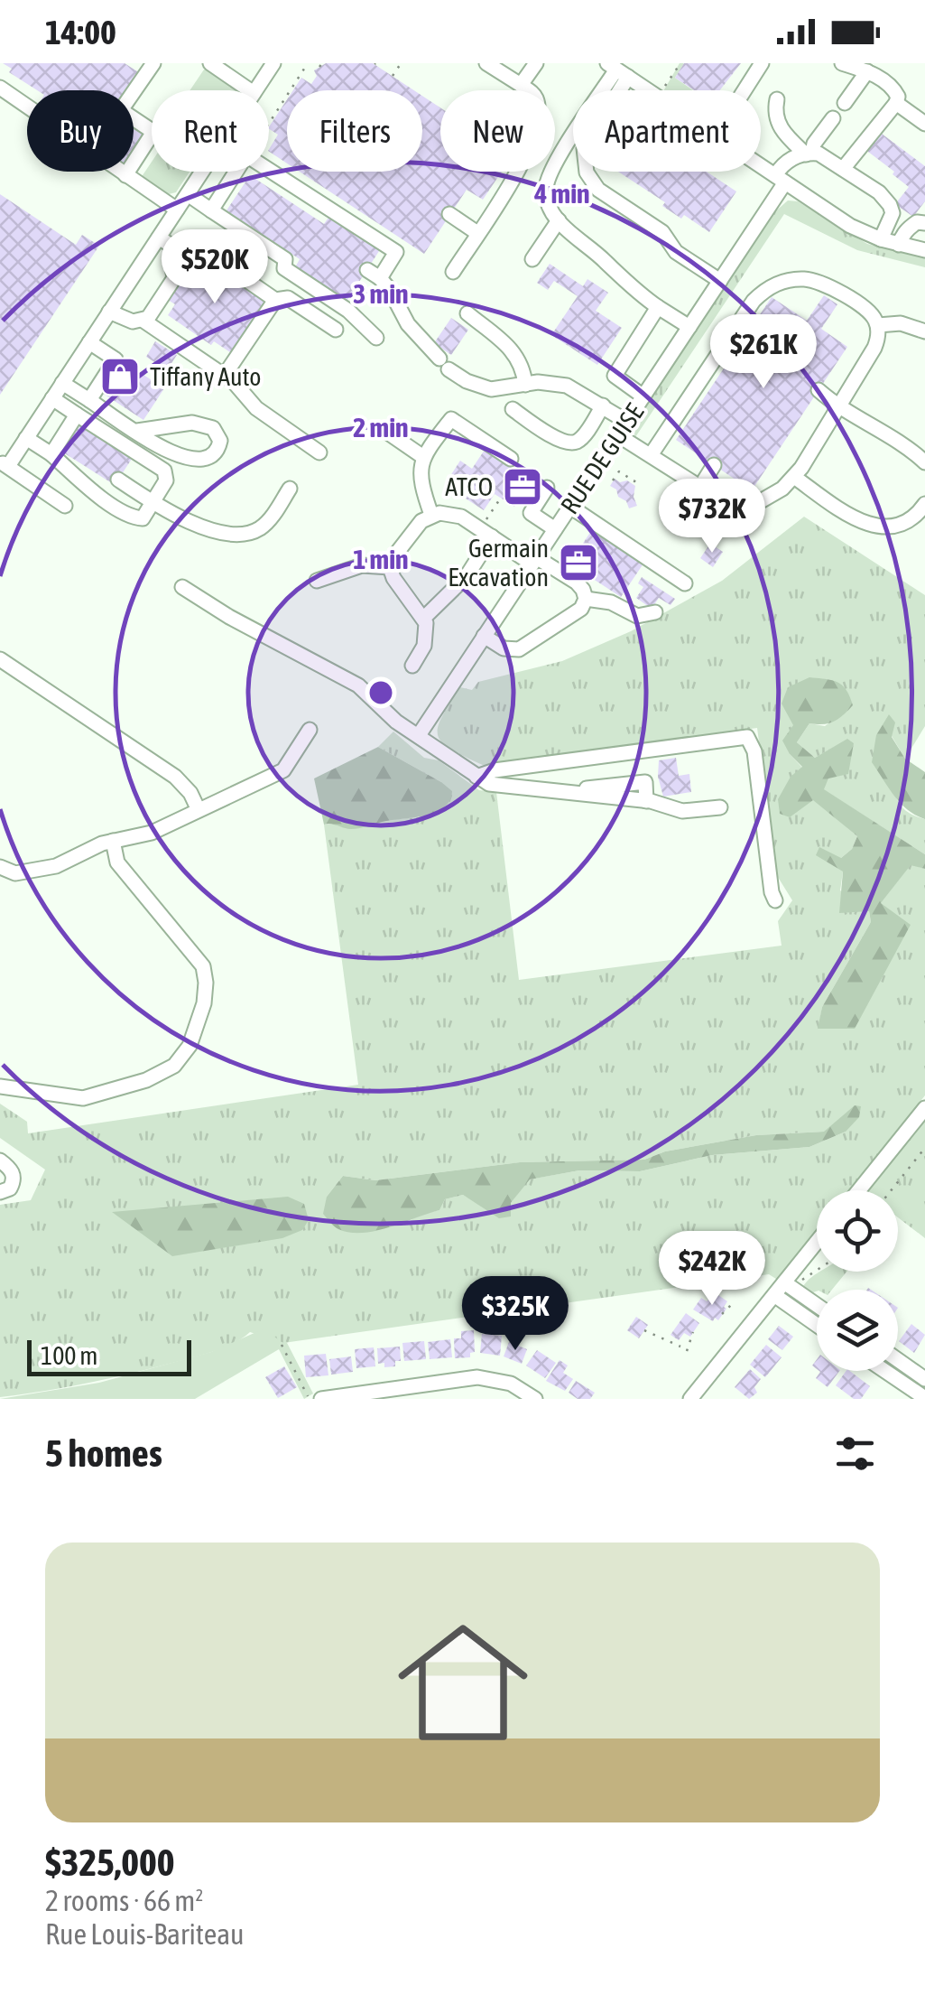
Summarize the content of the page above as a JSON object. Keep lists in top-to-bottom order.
{
  "streets": {
    "street": ["RUE DE GUISE"]
  },
  "places": {
    "shop": ["Tiffany Auto"],
    "office": ["ATCO", "Germain Excavation"]
  },
  "scale_bar": "100 m",
  "page": {
    "status": "14:00",
    "chip": [
      "Buy",
      "Rent",
      "Filters",
      "New",
      "Apartment"
    ],
    "price": [
      "$520K",
      "$261K",
      "$732K",
      "$242K",
      "$325K"
    ],
    "scale": "100 m",
    "heading": "5 homes",
    "list": [
      {
        "name": "$325,000",
        "note": "2 rooms · 66 m² · Rue Louis-Bariteau"
      }
    ]
  },
  "rings": [
    "4 min",
    "3 min",
    "2 min",
    "1 min"
  ]
}
